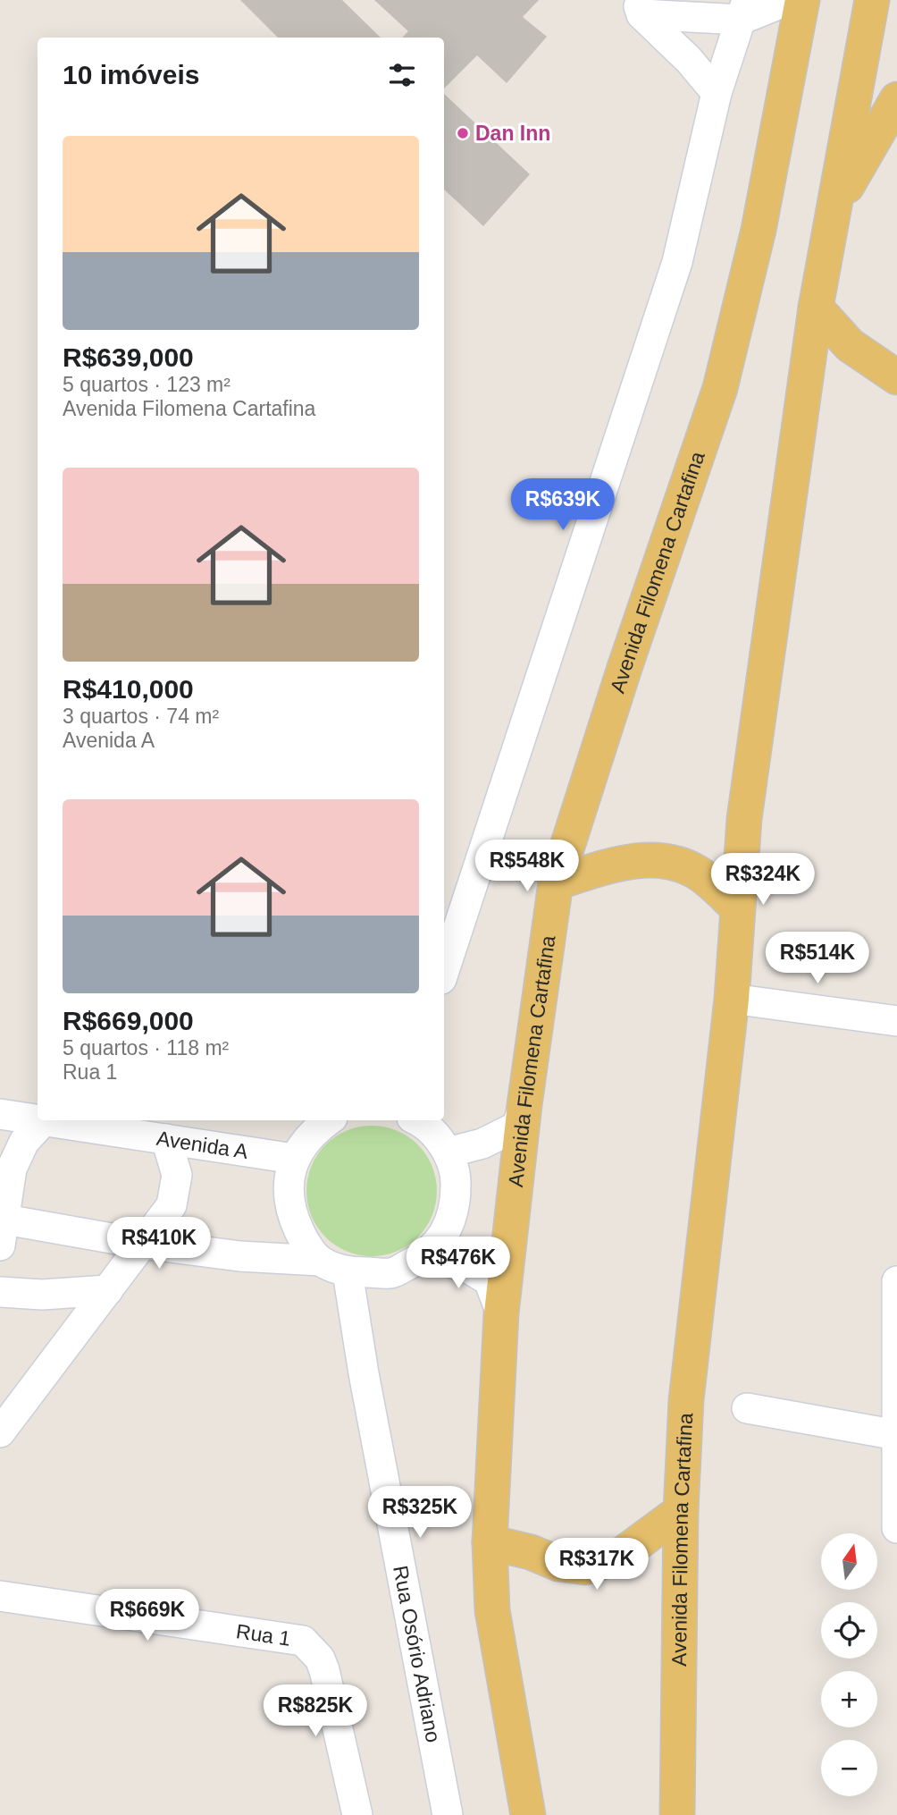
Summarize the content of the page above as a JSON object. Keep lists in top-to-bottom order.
{
  "streets": {
    "main road": ["Avenida Filomena Cartafina"],
    "street": ["Avenida A", "Rua 1", "Rua Osório Adriano"]
  },
  "places": ["Dan Inn"],
  "north": "top",
  "page": {
    "heading": "10 imóveis",
    "list": [
      {
        "name": "R$639,000",
        "note": "5 quartos · 123 m² · Avenida Filomena Cartafina"
      },
      {
        "name": "R$410,000",
        "note": "3 quartos · 74 m² · Avenida A"
      },
      {
        "name": "R$669,000",
        "note": "5 quartos · 118 m² · Rua 1"
      }
    ],
    "price": [
      "R$639K",
      "R$548K",
      "R$324K",
      "R$514K",
      "R$410K",
      "R$476K",
      "R$325K",
      "R$317K",
      "R$669K",
      "R$825K"
    ],
    "map_buttons": ["+", "−"]
  }
}
